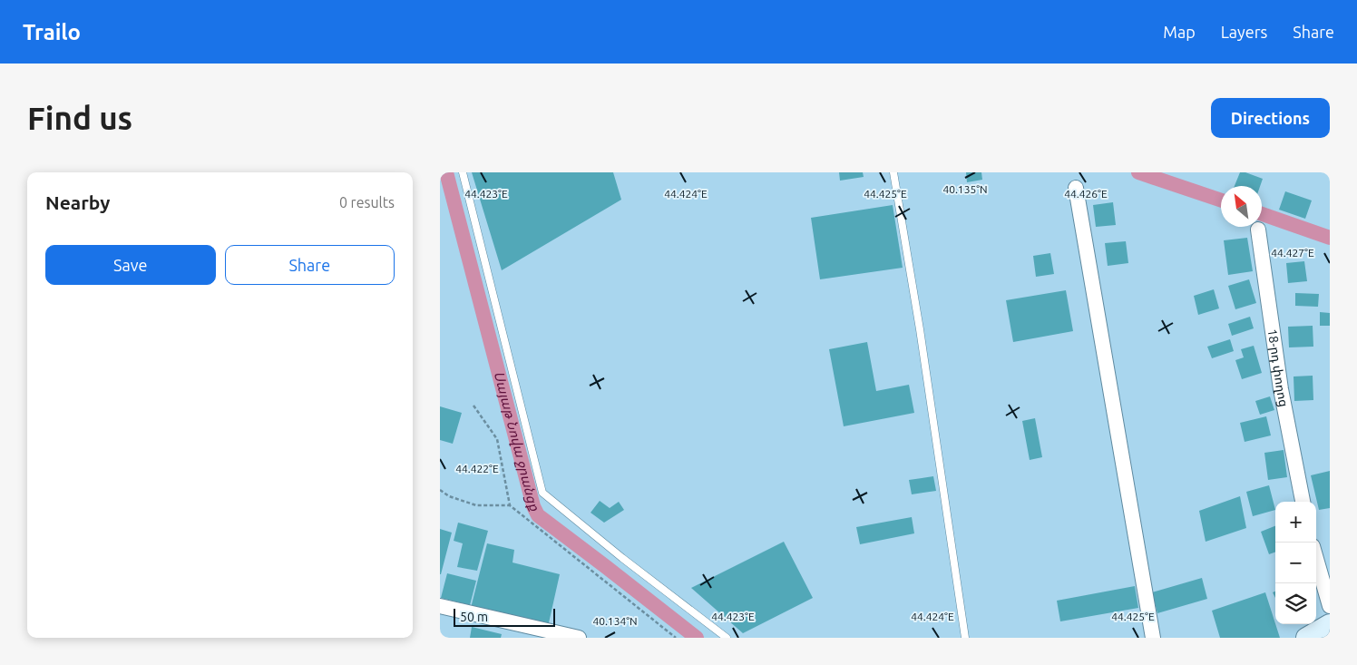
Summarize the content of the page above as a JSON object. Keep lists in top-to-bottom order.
{
  "streets": {
    "street": ["18-րդ փողոց"]
  },
  "water": ["Սայաթ Նովա ջրանցք"],
  "scale_bar": "50 m",
  "north": "top left",
  "page": {
    "header": "Trailo",
    "nav": ["Map", "Layers", "Share"],
    "buttons": [
      "Directions",
      ["Save", "Share"]
    ],
    "title": "Find us",
    "heading": ["Nearby", "0 results"],
    "map_buttons": ["+", "−"],
    "scale": "50 m"
  },
  "coordinates": [
    "40.135°N",
    "44.423°E",
    "44.424°E",
    "44.425°E",
    "44.426°E",
    "44.427°E",
    "44.422°E",
    "40.134°N"
  ]
}
